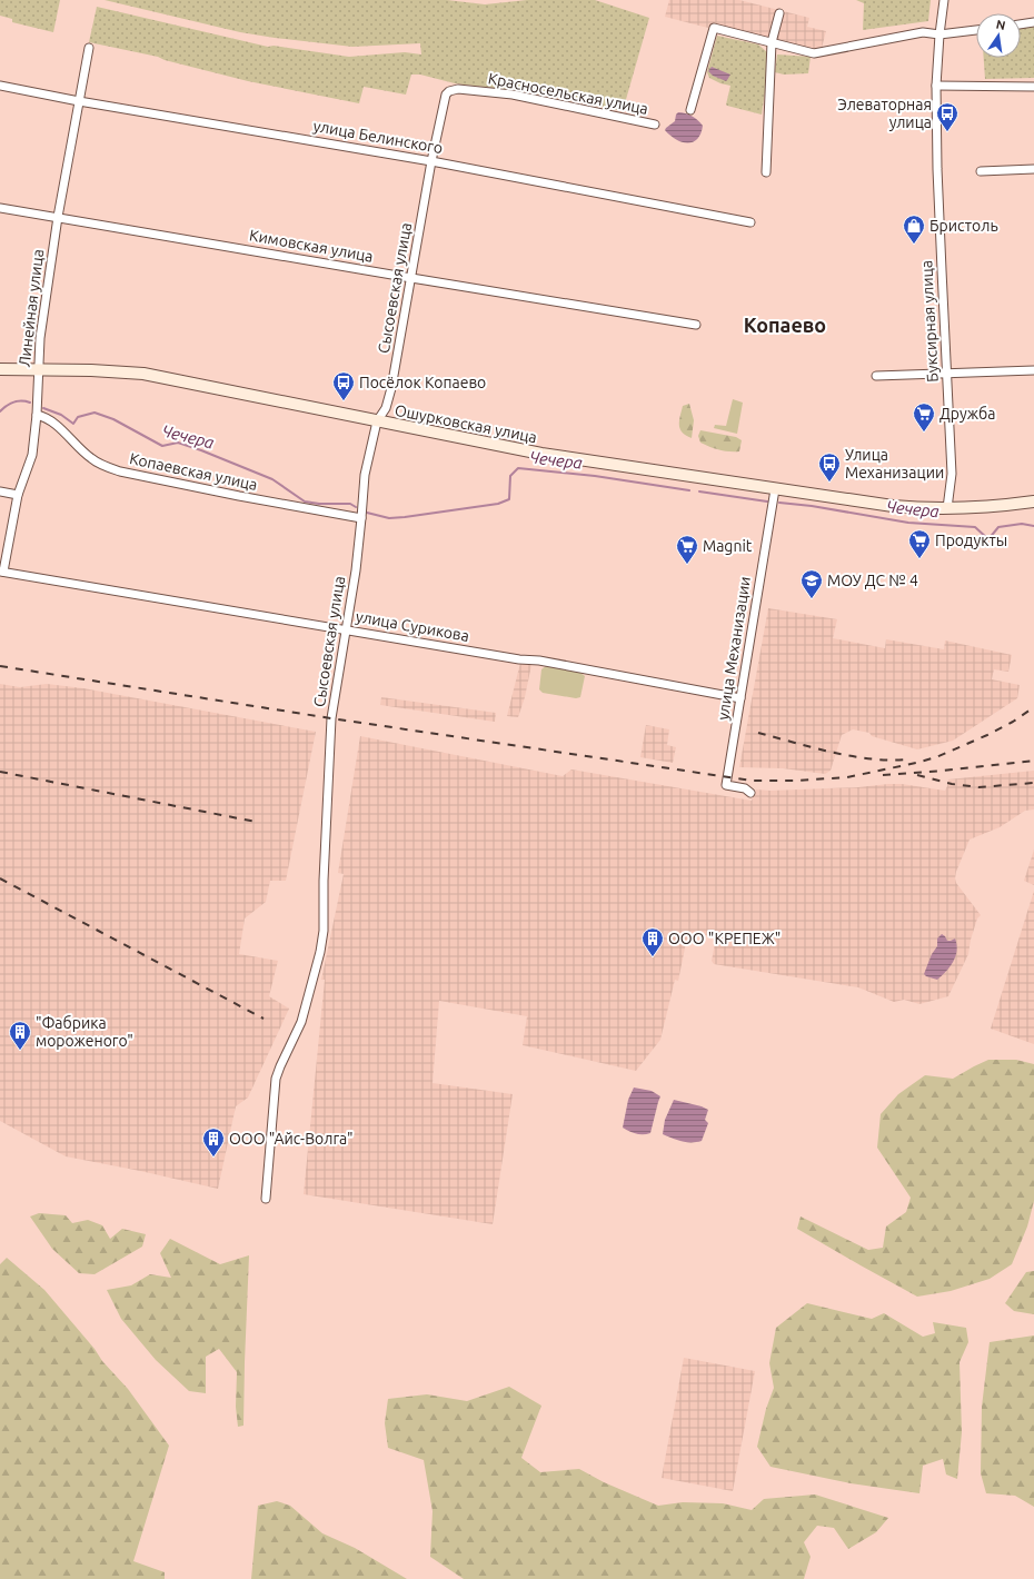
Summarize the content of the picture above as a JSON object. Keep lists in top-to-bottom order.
{
  "streets": {
    "street": [
      "Красносельская улица",
      "улица Белинского",
      "Кимовская улица",
      "Сысоевская улица",
      "Линейная улица",
      "Буксирная улица",
      "Ошурковская улица",
      "Копаевская улица",
      "улица Сурикова",
      "улица Механизации"
    ]
  },
  "crossings": [
    ["Красносельская улица", "Сысоевская улица"],
    ["улица Белинского", "Сысоевская улица"],
    ["улица Белинского", "Линейная улица"],
    ["Кимовская улица", "Сысоевская улица"],
    ["Кимовская улица", "Линейная улица"],
    ["Сысоевская улица", "Ошурковская улица"],
    ["Сысоевская улица", "Копаевская улица"],
    ["Сысоевская улица", "улица Сурикова"],
    ["Линейная улица", "Ошурковская улица"],
    ["Линейная улица", "Копаевская улица"],
    ["Линейная улица", "улица Сурикова"],
    ["Буксирная улица", "Ошурковская улица"],
    ["Ошурковская улица", "улица Механизации"],
    ["улица Сурикова", "улица Механизации"]
  ],
  "districts": ["Копаево"],
  "water": ["Чечера"],
  "places": {
    "bus stop": ["Элеваторная улица", "Посёлок Копаево", "Улица Механизации"],
    "shop": ["Бристоль"],
    "supermarket": ["Дружба", "Продукты", "Magnit"],
    "school or university": ["МОУ ДС № 4"],
    "building": ["ООО \"КРЕПЕЖ\"", "\"Фабрика мороженого\"", "ООО \"Айс-Волга\""]
  },
  "north": "top"
}
